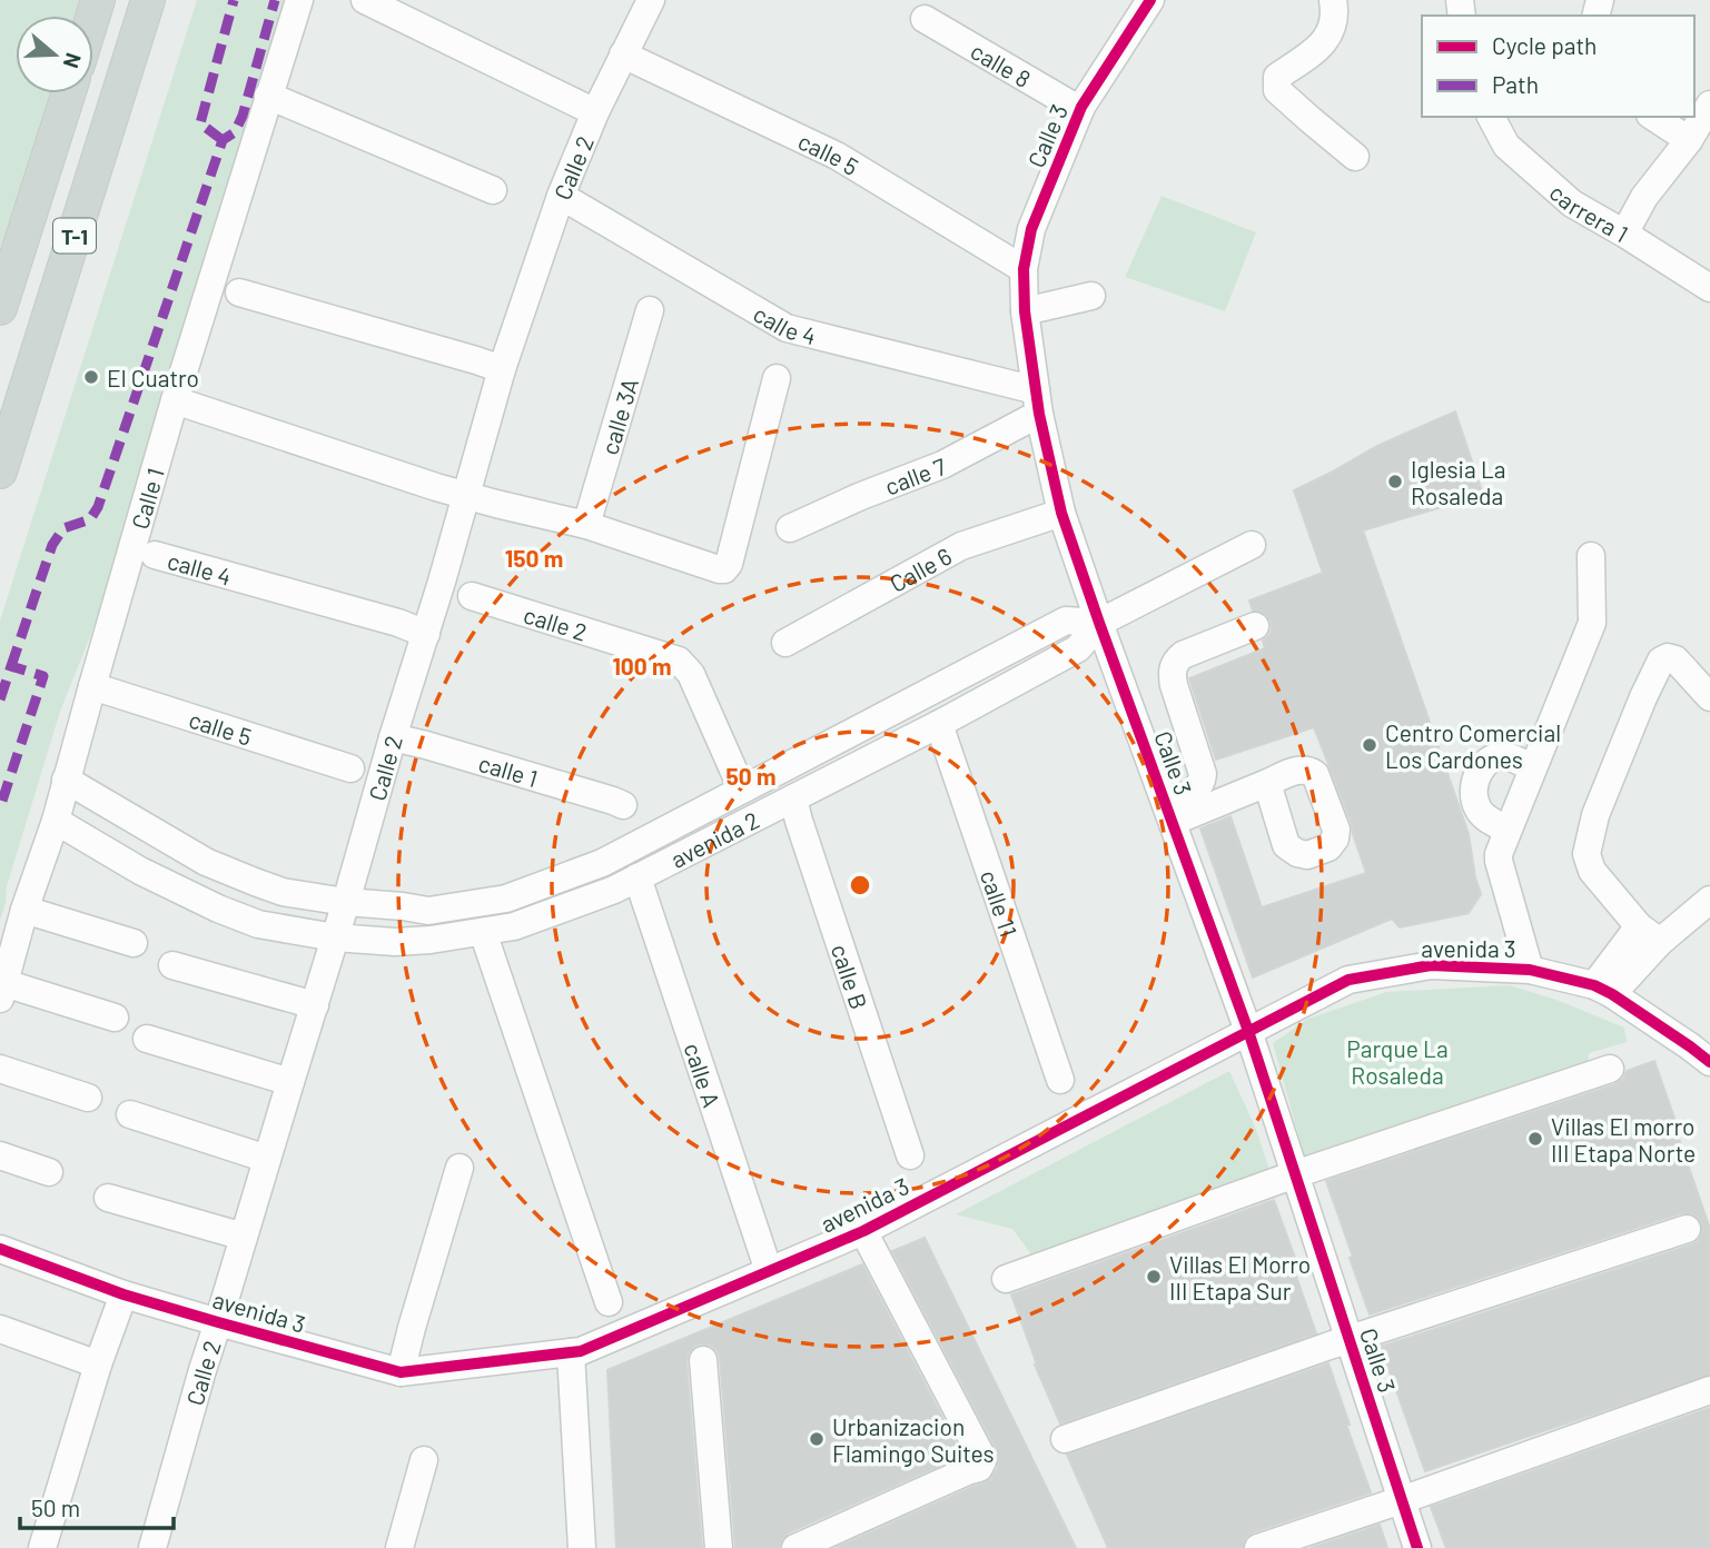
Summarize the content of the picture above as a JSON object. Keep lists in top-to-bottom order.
{
  "streets": {
    "main road": ["T-1"],
    "street": [
      "calle 8",
      "Calle 3",
      "calle 5",
      "Calle 2",
      "carrera 1",
      "calle 4",
      "calle 3A",
      "calle 7",
      "Calle 1",
      "Calle 6",
      "calle 2",
      "calle 1",
      "avenida 2",
      "calle 11",
      "avenida 3",
      "calle B",
      "calle A"
    ]
  },
  "crossings": [
    ["calle 8", "Calle 3"],
    ["Calle 3", "calle 5"],
    ["Calle 3", "calle 4"],
    ["Calle 3", "calle 7"],
    ["Calle 3", "Calle 6"],
    ["Calle 3", "avenida 2"],
    ["Calle 3", "avenida 3"],
    ["calle 5", "Calle 2"],
    ["calle 5", "Calle 1"],
    ["Calle 2", "calle 4"],
    ["Calle 2", "calle 1"],
    ["Calle 2", "avenida 2"],
    ["Calle 2", "avenida 3"],
    ["calle 4", "calle 7"],
    ["Calle 1", "avenida 2"],
    ["avenida 2", "calle 11"],
    ["avenida 2", "calle B"],
    ["avenida 2", "calle A"],
    ["avenida 3", "calle A"]
  ],
  "parks": ["Parque La Rosaleda"],
  "places": [
    "El Cuatro",
    "Iglesia La Rosaleda",
    "Centro Comercial Los Cardones",
    "Villas El morro III Etapa Norte",
    "Villas El Morro III Etapa Sur",
    "Urbanizacion Flamingo Suites"
  ],
  "legend": ["Cycle path", "Path"],
  "scale_bar": "50 m",
  "north": "right",
  "rings": ["150 m", "100 m", "50 m"]
}
